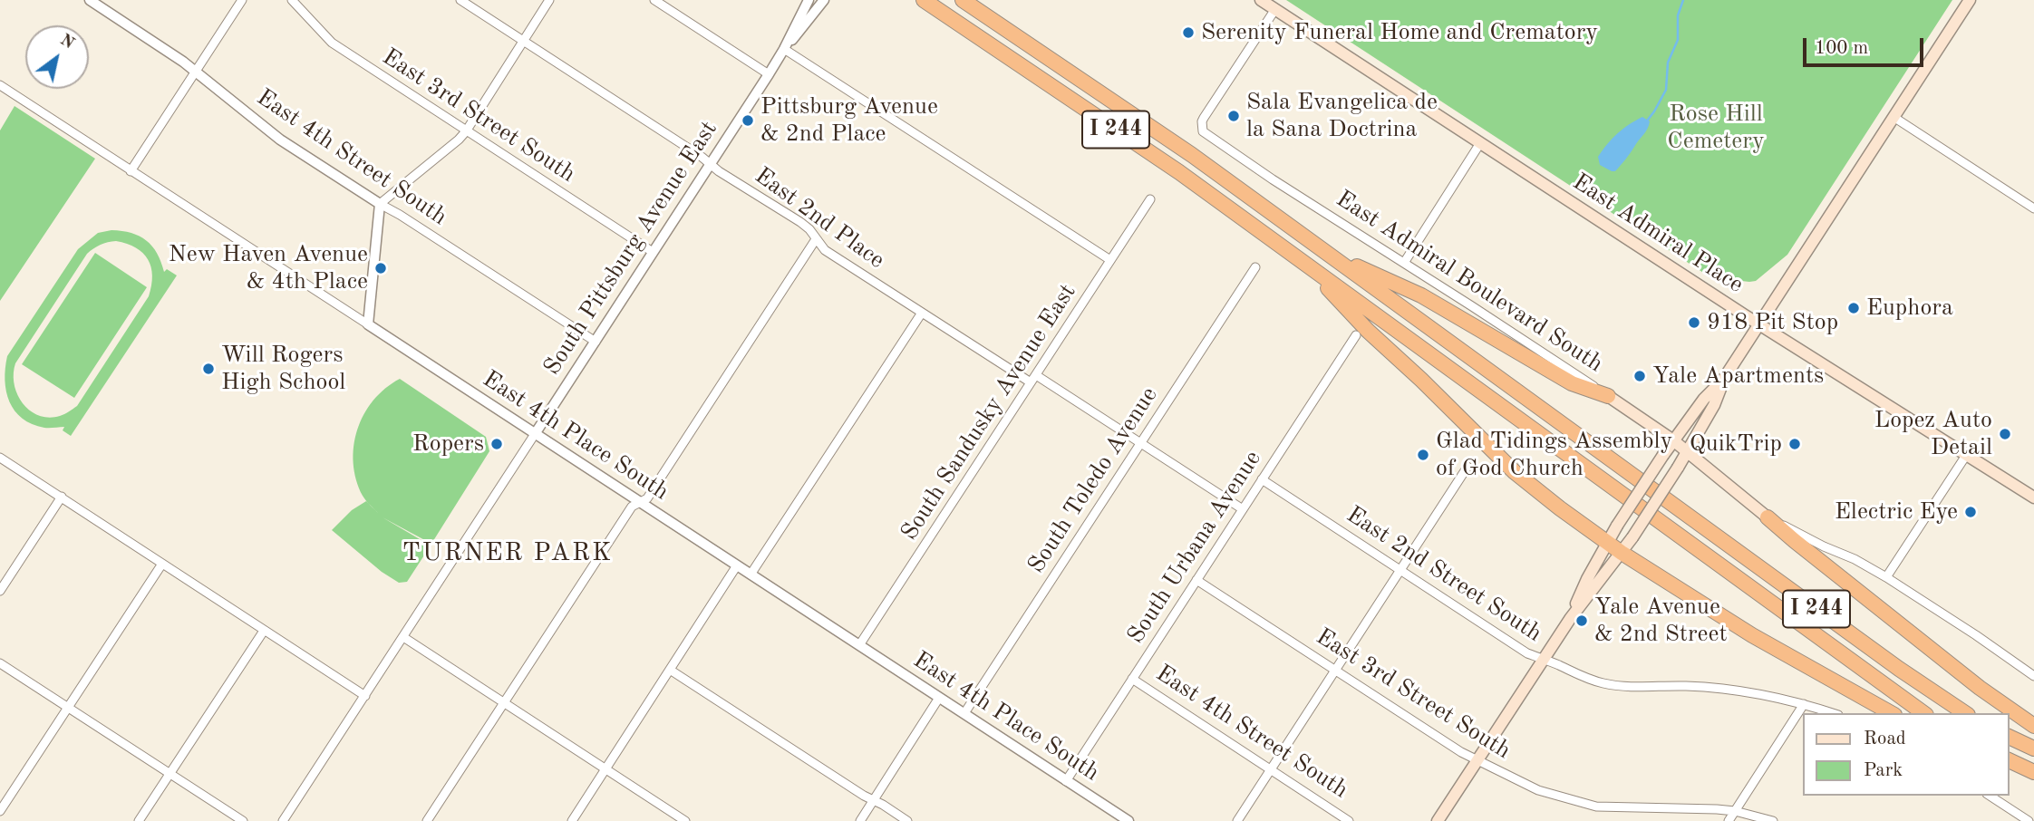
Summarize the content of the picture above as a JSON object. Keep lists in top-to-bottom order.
{
  "streets": {
    "highway": ["I 244"],
    "main road": ["East Admiral Place", "East Admiral Boulevard South"],
    "street": [
      "East 3rd Street South",
      "East 4th Street South",
      "East 2nd Place",
      "South Pittsburg Avenue East",
      "South Sandusky Avenue East",
      "East 4th Place South",
      "South Toledo Avenue",
      "South Urbana Avenue",
      "East 2nd Street South"
    ]
  },
  "crossings": [
    ["East 3rd Street South", "South Pittsburg Avenue East"],
    ["East 3rd Street South", "South Urbana Avenue"],
    ["East 4th Street South", "South Pittsburg Avenue East"],
    ["East 4th Street South", "South Urbana Avenue"],
    ["East 2nd Place", "South Pittsburg Avenue East"],
    ["East 2nd Place", "South Sandusky Avenue East"],
    ["East 2nd Place", "South Toledo Avenue"],
    ["East 2nd Place", "South Urbana Avenue"],
    ["East Admiral Place", "East Admiral Boulevard South"],
    ["South Pittsburg Avenue East", "East 4th Place South"],
    ["South Sandusky Avenue East", "East 4th Place South"],
    ["East 4th Place South", "South Toledo Avenue"],
    ["East 4th Place South", "South Urbana Avenue"],
    ["South Urbana Avenue", "East 2nd Street South"]
  ],
  "districts": ["TURNER PARK"],
  "parks": ["Rose Hill Cemetery"],
  "places": [
    "Serenity Funeral Home and Crematory",
    "Sala Evangelica de la Sana Doctrina",
    "Pittsburg Avenue & 2nd Place",
    "New Haven Avenue & 4th Place",
    "Euphora",
    "918 Pit Stop",
    "Will Rogers High School",
    "Yale Apartments",
    "Lopez Auto Detail",
    "Ropers",
    "QuikTrip",
    "Glad Tidings Assembly of God Church",
    "Electric Eye",
    "Yale Avenue & 2nd Street"
  ],
  "legend": ["Road", "Park"],
  "scale_bar": "100 m",
  "north": "top right"
}
